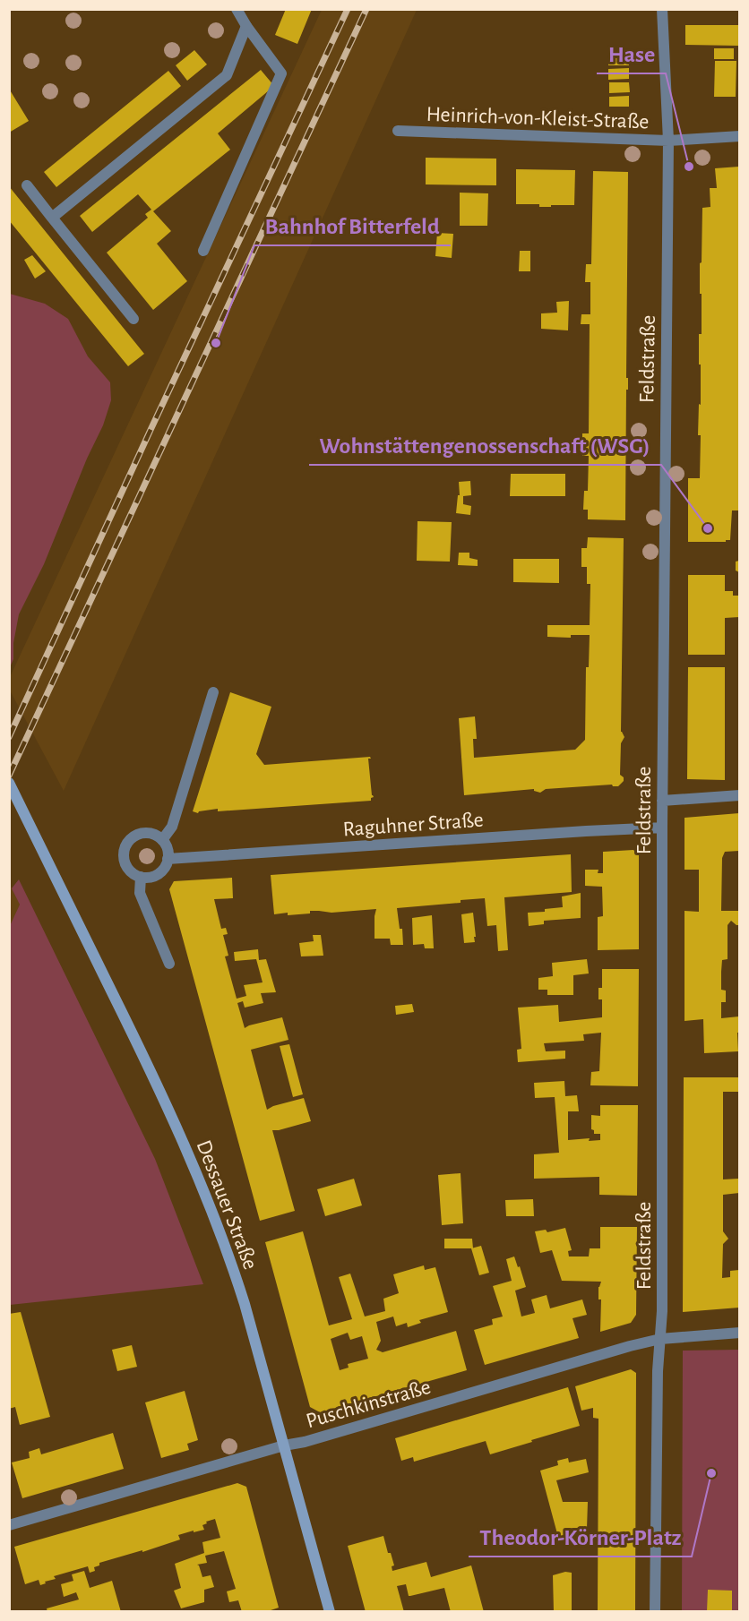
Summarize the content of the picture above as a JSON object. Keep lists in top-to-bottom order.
{
  "streets": {
    "street": [
      "Heinrich-von-Kleist-Straße",
      "Feldstraße",
      "Raguhner Straße",
      "Dessauer Straße",
      "Puschkinstraße"
    ]
  },
  "crossings": [
    ["Heinrich-von-Kleist-Straße", "Feldstraße"],
    ["Feldstraße", "Raguhner Straße"],
    ["Feldstraße", "Puschkinstraße"],
    ["Dessauer Straße", "Puschkinstraße"]
  ],
  "places": [
    "Hase",
    "Bahnhof Bitterfeld",
    "Wohnstättengenossenschaft (WSG)",
    "Theodor-Körner-Platz"
  ]
}
